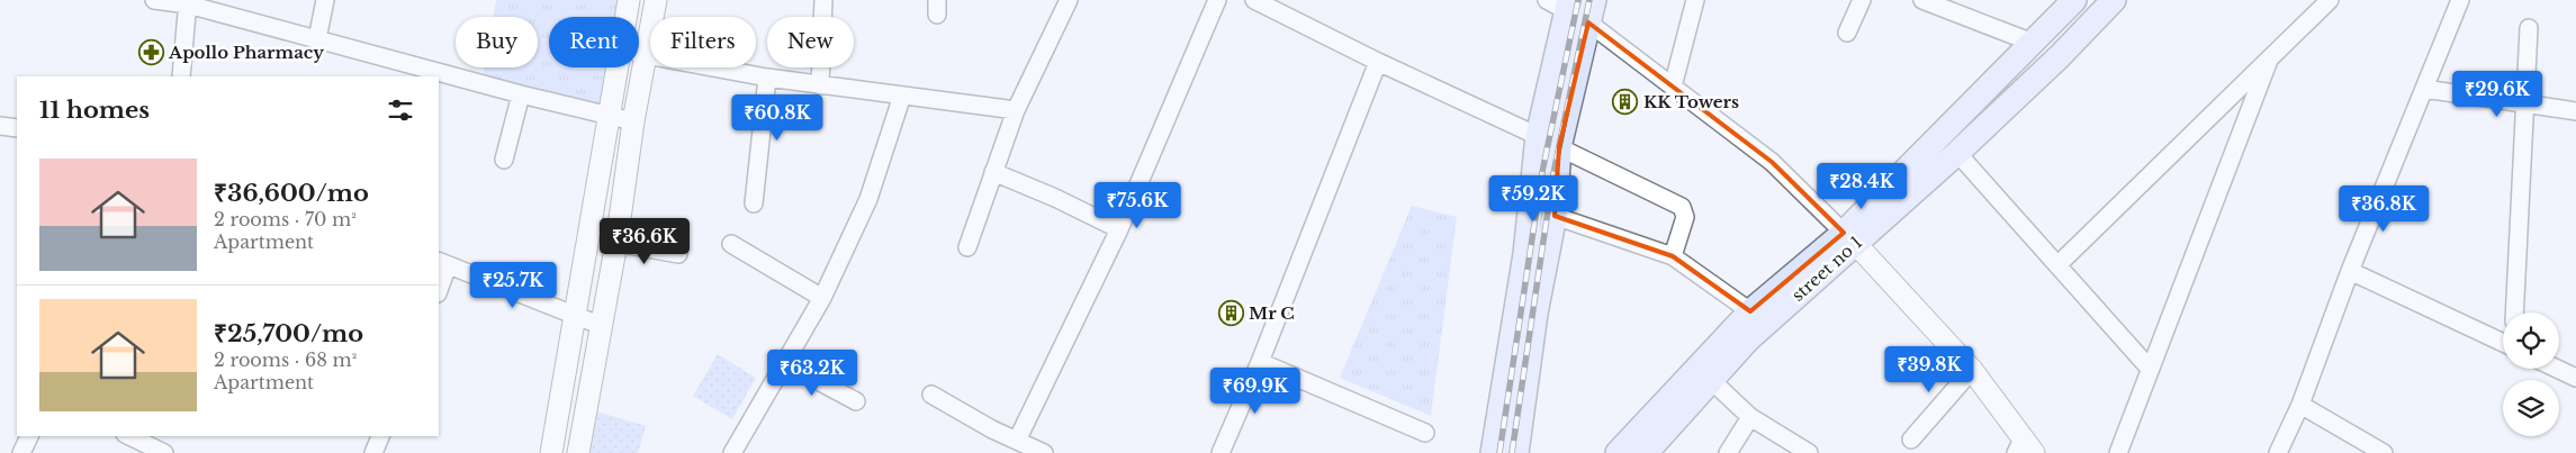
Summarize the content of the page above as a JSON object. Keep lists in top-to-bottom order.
{
  "streets": {
    "main road": ["street no 1"]
  },
  "places": {
    "pharmacy": ["Apollo Pharmacy"],
    "building": ["KK Towers", "Mr C"]
  },
  "page": {
    "chip": [
      "Buy",
      "Rent",
      "Filters",
      "New"
    ],
    "price": [
      "₹29.6K",
      "₹60.8K",
      "₹28.4K",
      "₹59.2K",
      "₹75.6K",
      "₹36.8K",
      "₹36.6K",
      "₹25.7K",
      "₹39.8K",
      "₹63.2K",
      "₹69.9K"
    ],
    "heading": "11 homes",
    "list": [
      {
        "name": "₹36,600/mo",
        "note": "2 rooms · 70 m² · Apartment"
      },
      {
        "name": "₹25,700/mo",
        "note": "2 rooms · 68 m² · Apartment"
      }
    ]
  }
}
